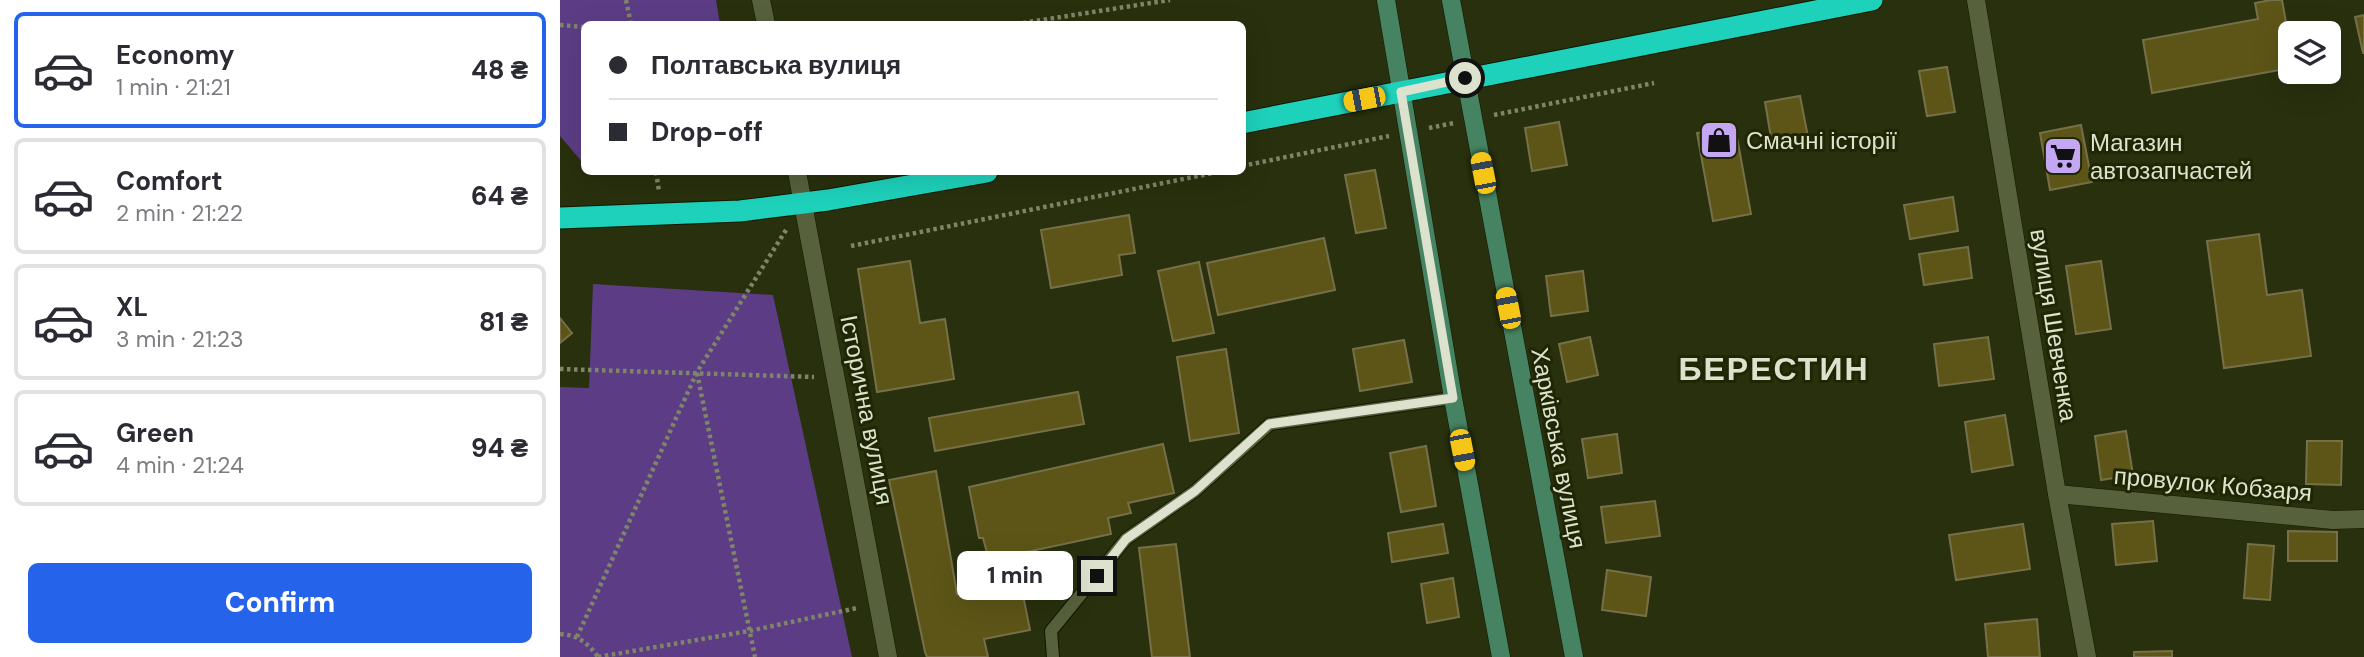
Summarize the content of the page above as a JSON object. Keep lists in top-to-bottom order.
{
  "streets": {
    "street": [
      "вулиця Шевченка",
      "Історична вулиця",
      "Харківська вулиця",
      "провулок Кобзаря"
    ]
  },
  "crossings": [
    ["вулиця Шевченка", "провулок Кобзаря"]
  ],
  "districts": ["БЕРЕСТИН"],
  "places": {
    "shop": ["Смачні історії"],
    "supermarket": ["Магазин автозапчастей"]
  },
  "page": {
    "list": [
      {
        "name": "Economy",
        "note": "1 min · 21:21",
        "value": "48 ₴"
      },
      {
        "name": "Comfort",
        "note": "2 min · 21:22",
        "value": "64 ₴"
      },
      {
        "name": "XL",
        "note": "3 min · 21:23",
        "value": "81 ₴"
      },
      {
        "name": "Green",
        "note": "4 min · 21:24",
        "value": "94 ₴"
      }
    ],
    "banner": ["Полтавська вулиця", "Drop-off"],
    "buttons": "Confirm",
    "bubble": "1 min"
  }
}
